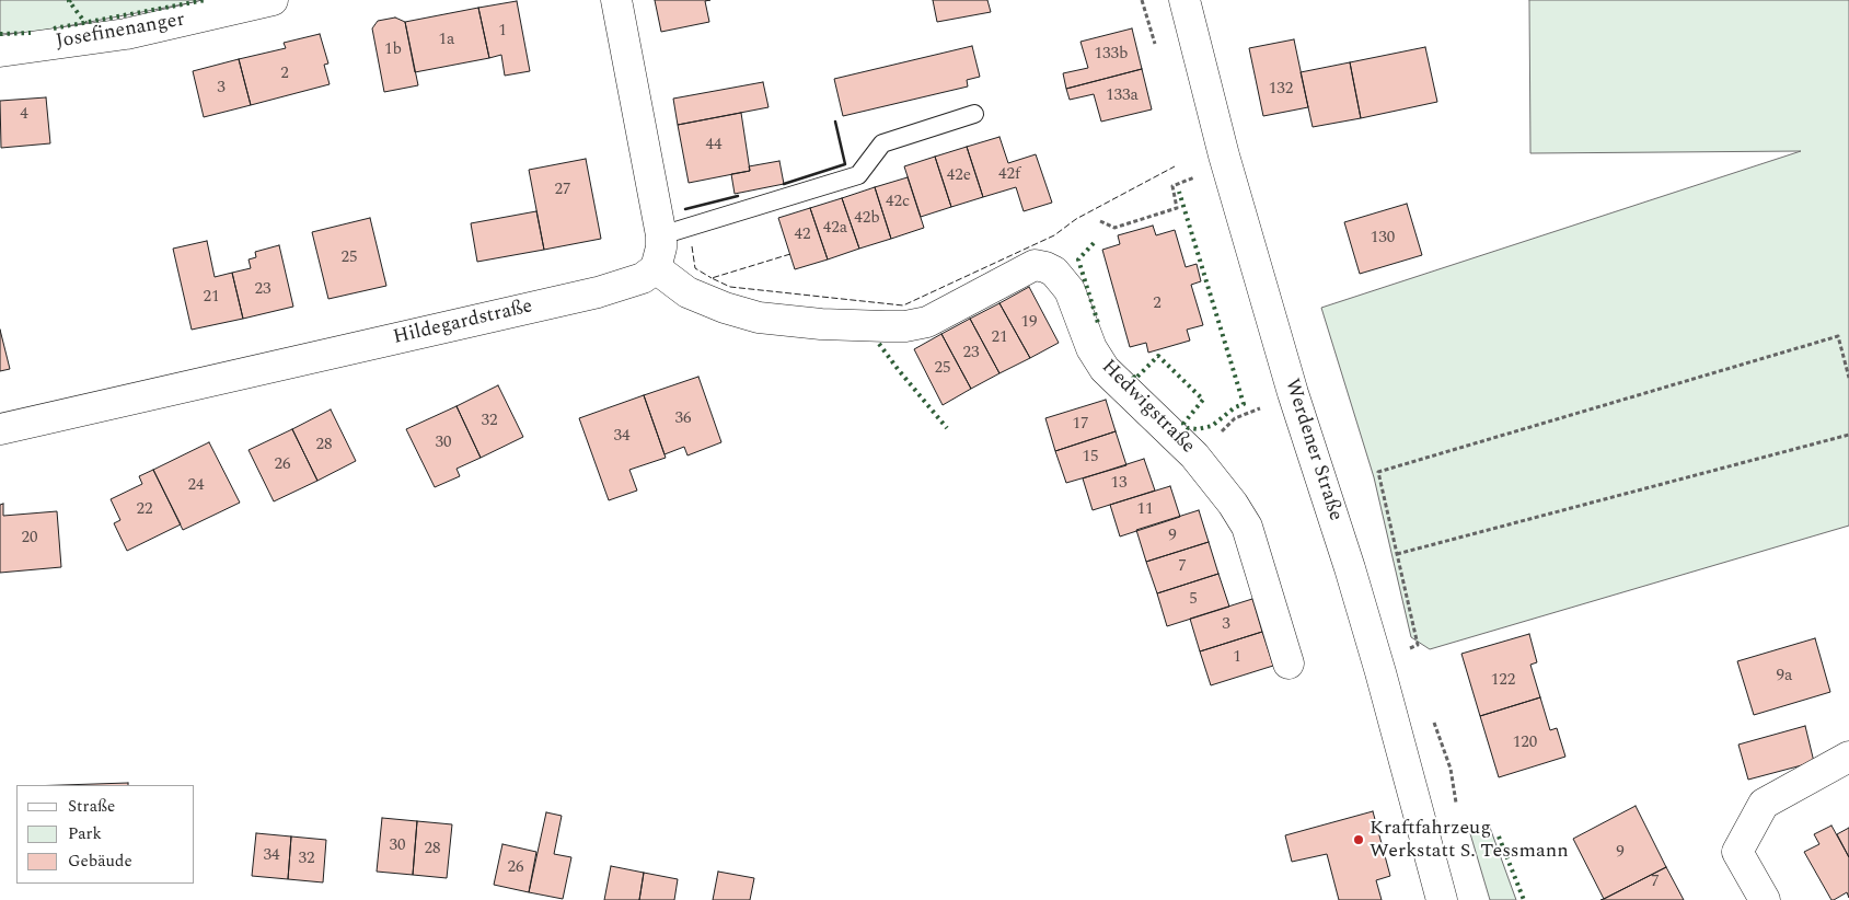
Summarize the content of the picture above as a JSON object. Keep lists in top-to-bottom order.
{
  "streets": {
    "street": [
      "Josefinenanger",
      "Hildegardstraße",
      "Hedwigstraße",
      "Werdener Straße"
    ]
  },
  "crossings": [
    ["Hildegardstraße", "Hedwigstraße"]
  ],
  "places": ["Kraftfahrzeug Werkstatt S. Tessmann"],
  "house_numbers": [
    "1",
    "1a",
    "1b",
    "133b",
    "2",
    "3",
    "132",
    "133a",
    "4",
    "44",
    "42f",
    "42e",
    "27",
    "42c",
    "42b",
    "42a",
    "42",
    "130",
    "25",
    "23",
    "21",
    "2",
    "19",
    "21",
    "23",
    "25",
    "36",
    "32",
    "17",
    "34",
    "30",
    "28",
    "15",
    "26",
    "13",
    "24",
    "22",
    "11",
    "9",
    "20",
    "7",
    "5",
    "3",
    "1",
    "9a",
    "122",
    "120",
    "30",
    "28",
    "9",
    "34",
    "32",
    "26",
    "7"
  ],
  "legend": ["Straße", "Park", "Gebäude"]
}
